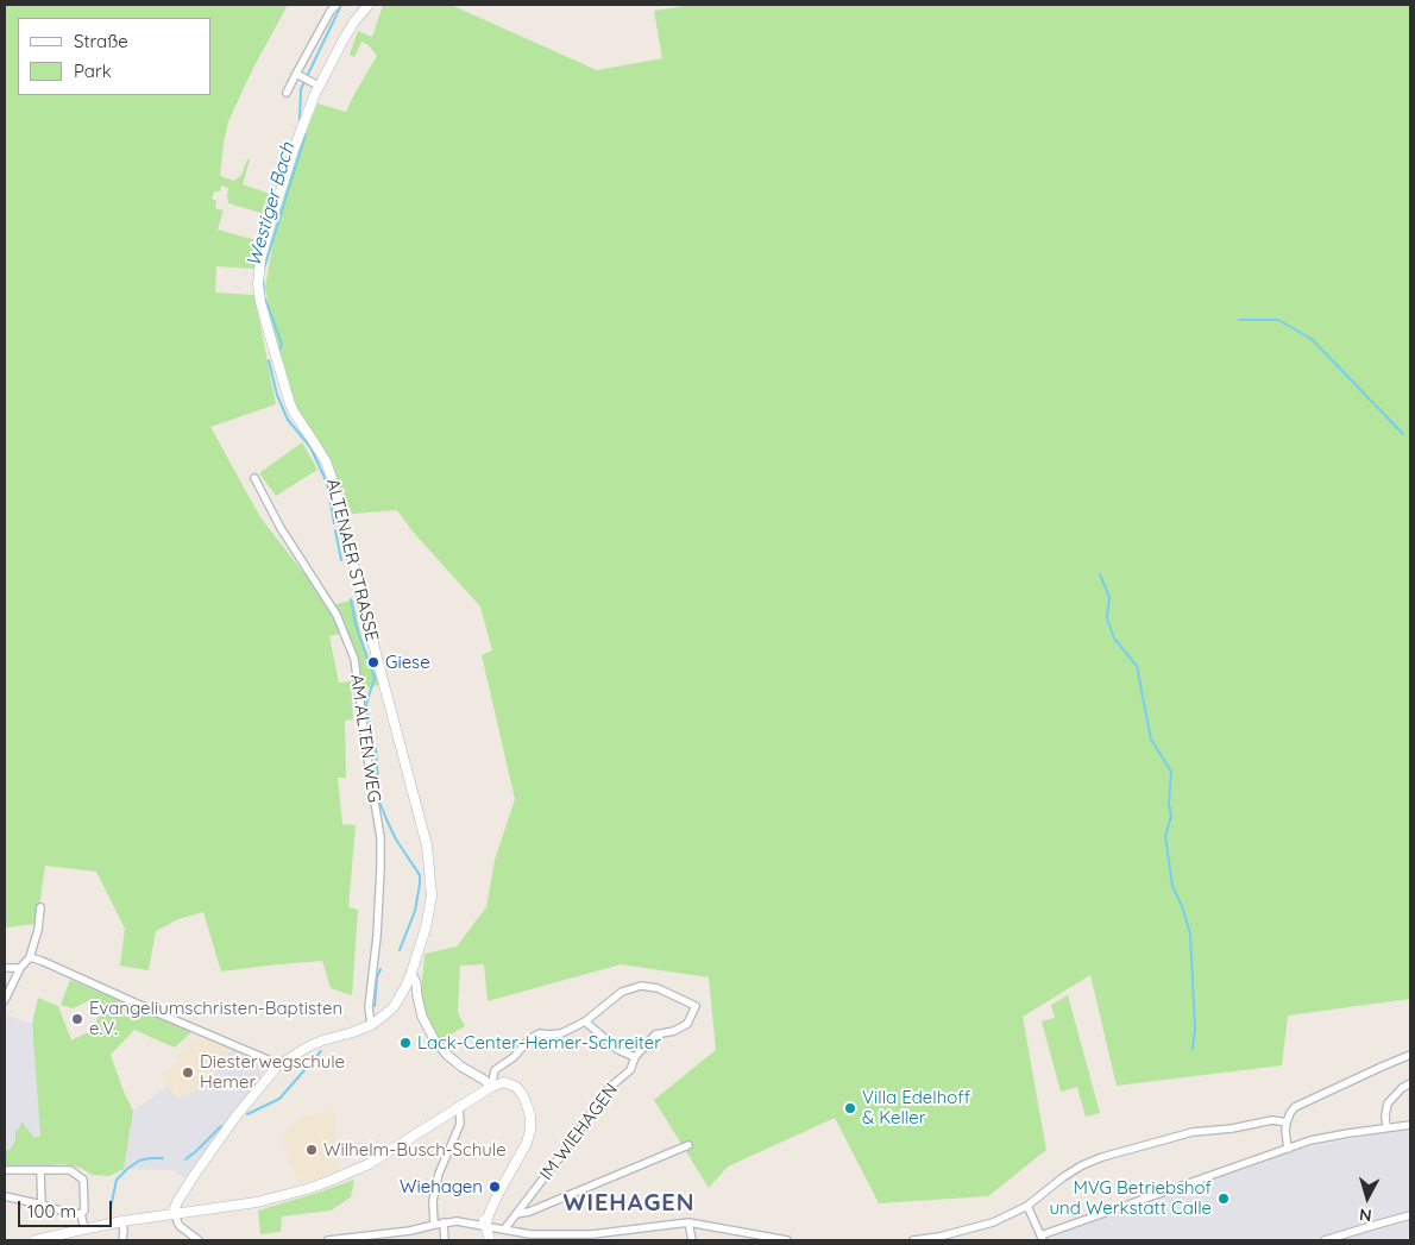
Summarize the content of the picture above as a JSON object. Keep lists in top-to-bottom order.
{
  "streets": {
    "main road": ["ALTENAER STRASSE"],
    "street": ["AM ALTEN WEG", "IM WIEHAGEN"]
  },
  "crossings": [
    ["ALTENAER STRASSE", "AM ALTEN WEG"]
  ],
  "districts": ["WIEHAGEN"],
  "water": ["Westiger Bach"],
  "places": [
    "Giese",
    "Evangeliumschristen-Baptisten e.V.",
    "Lack-Center-Hemer-Schreiter",
    "Diesterwegschule Hemer",
    "Villa Edelhoff & Keller",
    "Wilhelm-Busch-Schule",
    "Wiehagen",
    "MVG Betriebshof und Werkstatt Calle"
  ],
  "legend": ["Straße", "Park"],
  "scale_bar": "100 m",
  "north": "bottom"
}
